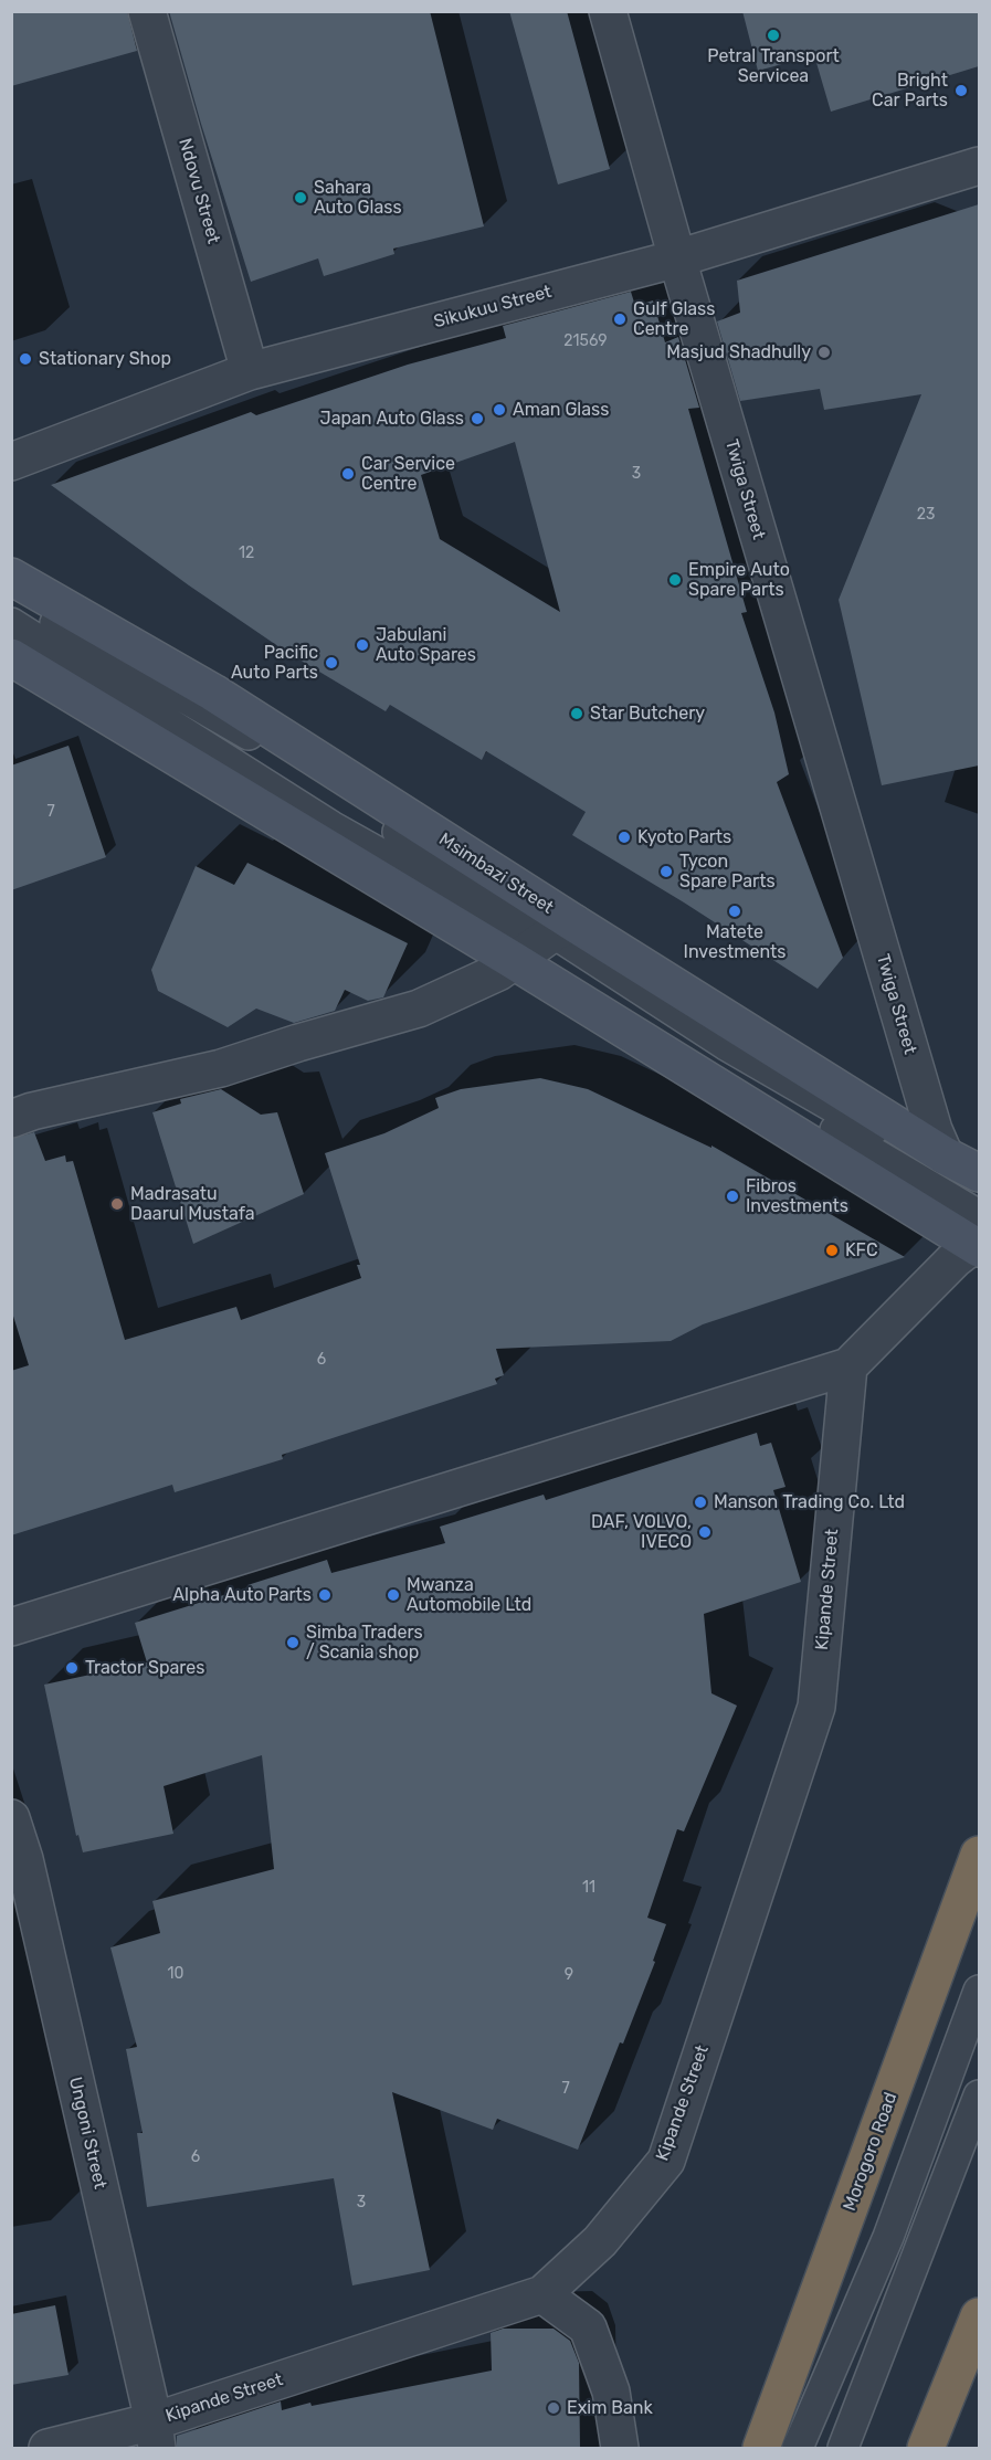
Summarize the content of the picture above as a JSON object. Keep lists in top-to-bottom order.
{
  "streets": {
    "highway": ["Morogoro Road"],
    "street": [
      "Ndovu Street",
      "Sikukuu Street",
      "Twiga Street",
      "Msimbazi Street",
      "Kipande Street",
      "Ungoni Street"
    ]
  },
  "crossings": [
    ["Ndovu Street", "Sikukuu Street"],
    ["Sikukuu Street", "Twiga Street"],
    ["Twiga Street", "Msimbazi Street"],
    ["Kipande Street", "Ungoni Street"]
  ],
  "places": [
    "Petral Transport Servicea",
    "Bright Car Parts",
    "Sahara Auto Glass",
    "Gulf Glass Centre",
    "Masjud Shadhully",
    "Stationary Shop",
    "Aman Glass",
    "Japan Auto Glass",
    "Car Service Centre",
    "Empire Auto Spare Parts",
    "Jabulani Auto Spares",
    "Pacific Auto Parts",
    "Star Butchery",
    "Kyoto Parts",
    "Tycon Spare Parts",
    "Matete Investments",
    "Fibros Investments",
    "Madrasatu Daarul Mustafa",
    "KFC",
    "Manson Trading Co. Ltd",
    "DAF, VOLVO, IVECO",
    "Alpha Auto Parts",
    "Mwanza Automobile Ltd",
    "Simba Traders / Scania shop",
    "Tractor Spares",
    "Exim Bank"
  ],
  "house_numbers": [
    "21569",
    "3",
    "23",
    "12",
    "7",
    "6",
    "11",
    "10",
    "9",
    "7",
    "6",
    "3"
  ]
}
